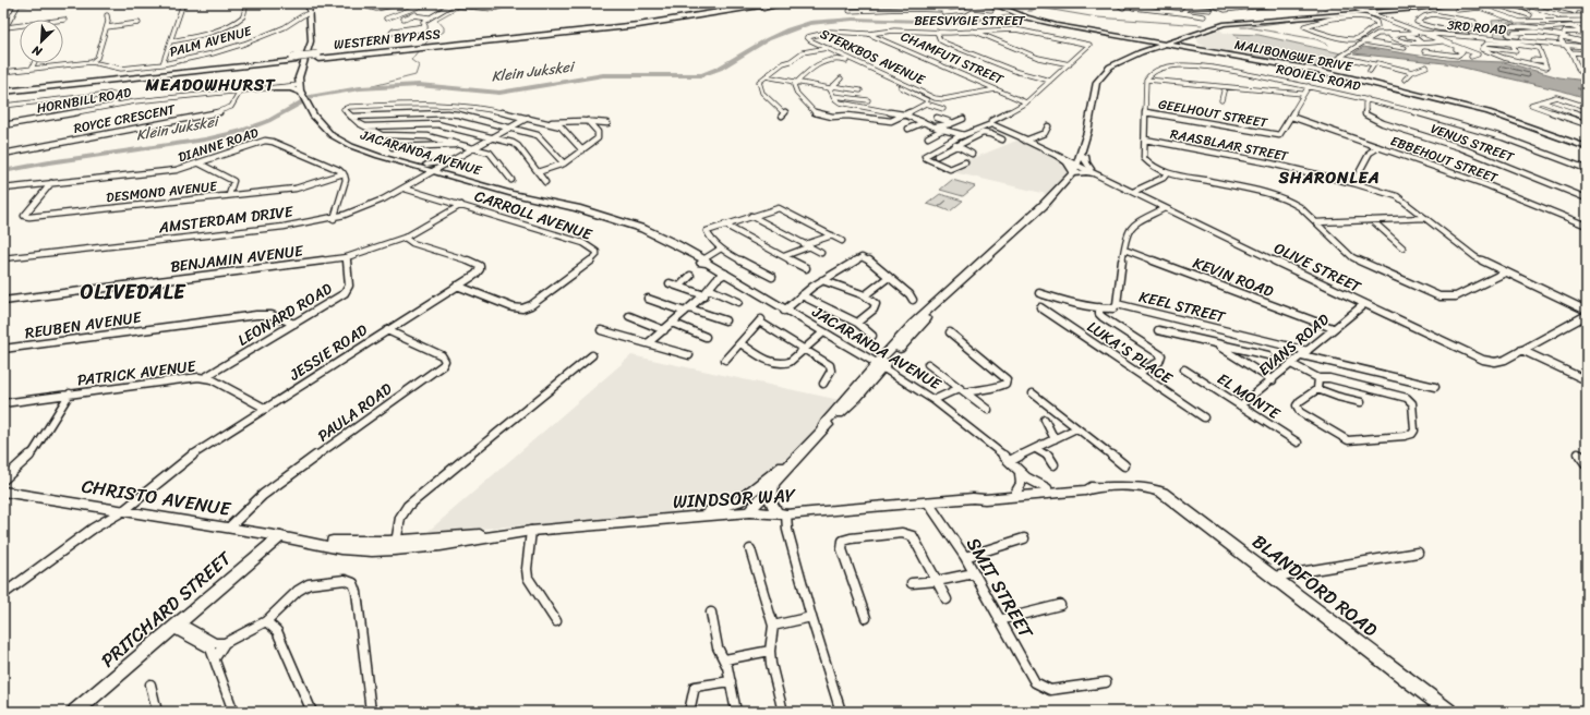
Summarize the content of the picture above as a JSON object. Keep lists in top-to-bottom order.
{
  "streets": {
    "highway": ["WESTERN BYPASS"],
    "street": [
      "BEESVYGIE STREET",
      "3RD ROAD",
      "PALM AVENUE",
      "MALIBONGWE DRIVE",
      "STERKBOS AVENUE",
      "CHAMFUTI STREET",
      "ROOIELS ROAD",
      "HORNBILL ROAD",
      "GEELHOUT STREET",
      "ROYCE CRESCENT",
      "VENUS STREET",
      "DIANNE ROAD",
      "RAASBLAAR STREET",
      "JACARANDA AVENUE",
      "EBBEHOUT STREET",
      "DESMOND AVENUE",
      "CARROLL AVENUE",
      "AMSTERDAM DRIVE",
      "BENJAMIN AVENUE",
      "OLIVE STREET",
      "KEVIN ROAD",
      "KEEL STREET",
      "LEONARD ROAD",
      "REUBEN AVENUE",
      "EVANS ROAD",
      "JESSIE ROAD",
      "LUKA'S PLACE",
      "PATRICK AVENUE",
      "EL MONTE",
      "PAULA ROAD",
      "CHRISTO AVENUE",
      "WINDSOR WAY",
      "BLANDFORD ROAD",
      "SMIT STREET",
      "PRITCHARD STREET"
    ]
  },
  "crossings": [
    ["BEESVYGIE STREET", "STERKBOS AVENUE"],
    ["BEESVYGIE STREET", "CHAMFUTI STREET"],
    ["STERKBOS AVENUE", "CHAMFUTI STREET"],
    ["ROOIELS ROAD", "VENUS STREET"],
    ["HORNBILL ROAD", "ROYCE CRESCENT"],
    ["HORNBILL ROAD", "JACARANDA AVENUE"],
    ["GEELHOUT STREET", "EBBEHOUT STREET"],
    ["DIANNE ROAD", "DESMOND AVENUE"],
    ["JACARANDA AVENUE", "AMSTERDAM DRIVE"],
    ["JACARANDA AVENUE", "WINDSOR WAY"],
    ["CARROLL AVENUE", "AMSTERDAM DRIVE"],
    ["CARROLL AVENUE", "BENJAMIN AVENUE"],
    ["CARROLL AVENUE", "JESSIE ROAD"],
    ["BENJAMIN AVENUE", "LEONARD ROAD"],
    ["BENJAMIN AVENUE", "JESSIE ROAD"],
    ["OLIVE STREET", "EVANS ROAD"],
    ["KEVIN ROAD", "EVANS ROAD"],
    ["KEEL STREET", "EVANS ROAD"],
    ["LEONARD ROAD", "REUBEN AVENUE"],
    ["LEONARD ROAD", "PATRICK AVENUE"],
    ["EVANS ROAD", "EL MONTE"],
    ["JESSIE ROAD", "PATRICK AVENUE"],
    ["JESSIE ROAD", "PAULA ROAD"],
    ["JESSIE ROAD", "CHRISTO AVENUE"],
    ["PAULA ROAD", "CHRISTO AVENUE"],
    ["CHRISTO AVENUE", "WINDSOR WAY"],
    ["CHRISTO AVENUE", "PRITCHARD STREET"],
    ["WINDSOR WAY", "BLANDFORD ROAD"],
    ["WINDSOR WAY", "SMIT STREET"]
  ],
  "districts": ["MEADOWHURST", "SHARONLEA", "OLIVEDALE"],
  "water": ["Klein Jukskei"],
  "north": "bottom left"
}
